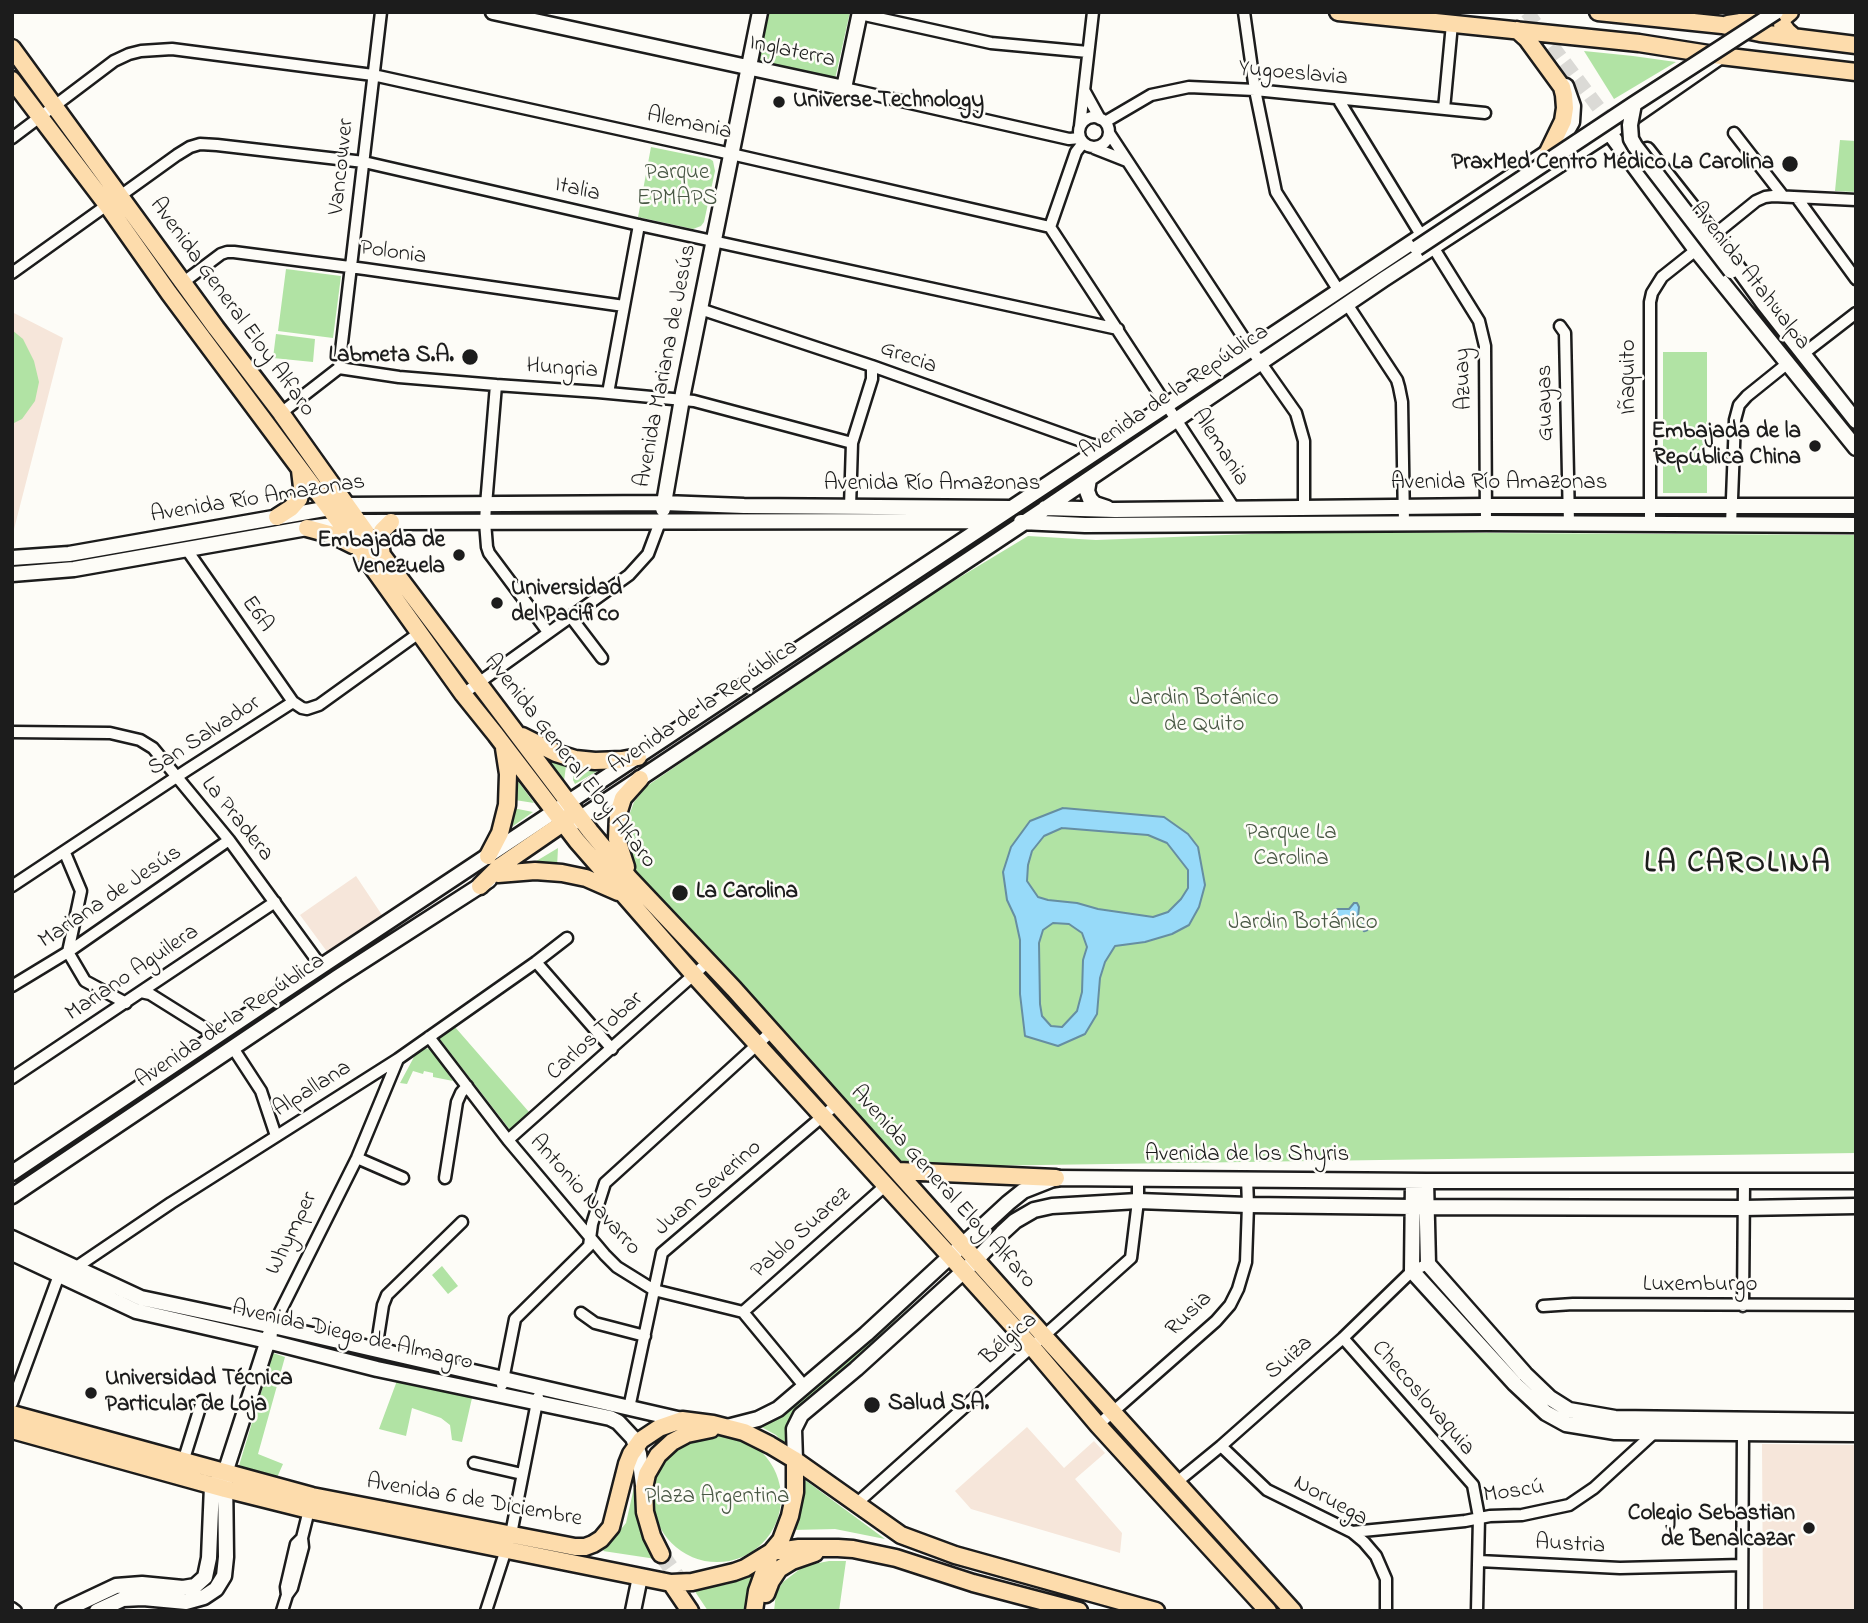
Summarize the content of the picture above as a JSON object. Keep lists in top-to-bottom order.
{
  "streets": {
    "main road": [
      "Inglaterra",
      "Avenida Atahualpa",
      "Avenida General Eloy Alfaro",
      "Avenida Mariana de Jesús",
      "Avenida de la República",
      "Avenida Río Amazonas",
      "Avenida de los Shyris",
      "Whymper",
      "Avenida Diego de Almagro",
      "Avenida 6 de Diciembre"
    ],
    "street": [
      "Yugoeslavia",
      "Alemania",
      "Vancouver",
      "Italia",
      "Polonia",
      "Grecia",
      "Hungria",
      "Iñaquito",
      "Azuay",
      "Guayas",
      "E6A",
      "San Salvador",
      "La Pradera",
      "Mariana de Jesús",
      "Mariano Aguilera",
      "Carlos Tobar",
      "Alpallana",
      "Juan Severino",
      "Antonio Navarro",
      "Pablo Suarez",
      "Luxemburgo",
      "Rusia",
      "Bélgica",
      "Suiza",
      "Checoslovaquia",
      "Moscú",
      "Noruega",
      "Austria"
    ]
  },
  "crossings": [
    ["Inglaterra", "Yugoeslavia"],
    ["Inglaterra", "Avenida Mariana de Jesús"],
    ["Alemania", "Vancouver"],
    ["Alemania", "Italia"],
    ["Alemania", "Avenida General Eloy Alfaro"],
    ["Alemania", "Avenida Mariana de Jesús"],
    ["Alemania", "Avenida de la República"],
    ["Alemania", "Avenida Río Amazonas"],
    ["Vancouver", "Italia"],
    ["Vancouver", "Polonia"],
    ["Vancouver", "Hungria"],
    ["Italia", "Avenida General Eloy Alfaro"],
    ["Italia", "Avenida Mariana de Jesús"],
    ["Polonia", "Avenida General Eloy Alfaro"],
    ["Avenida Atahualpa", "Iñaquito"],
    ["Avenida Atahualpa", "Avenida de la República"],
    ["Avenida General Eloy Alfaro", "Avenida de la República"],
    ["Avenida General Eloy Alfaro", "Avenida Río Amazonas"],
    ["Avenida General Eloy Alfaro", "San Salvador"],
    ["Avenida General Eloy Alfaro", "Carlos Tobar"],
    ["Avenida General Eloy Alfaro", "Avenida de los Shyris"],
    ["Avenida General Eloy Alfaro", "Juan Severino"],
    ["Avenida General Eloy Alfaro", "Pablo Suarez"],
    ["Avenida General Eloy Alfaro", "Rusia"],
    ["Avenida General Eloy Alfaro", "Bélgica"],
    ["Avenida General Eloy Alfaro", "Suiza"],
    ["Grecia", "Avenida Mariana de Jesús"],
    ["Grecia", "Avenida de la República"],
    ["Avenida Mariana de Jesús", "Hungria"],
    ["Avenida Mariana de Jesús", "Avenida Río Amazonas"],
    ["Iñaquito", "Avenida Río Amazonas"],
    ["Azuay", "Avenida de la República"],
    ["Azuay", "Avenida Río Amazonas"],
    ["Avenida de la República", "Avenida Río Amazonas"],
    ["Avenida de la República", "La Pradera"],
    ["Guayas", "Avenida Río Amazonas"],
    ["Avenida Río Amazonas", "E6A"],
    ["E6A", "San Salvador"],
    ["San Salvador", "La Pradera"],
    ["La Pradera", "Mariana de Jesús"],
    ["La Pradera", "Mariano Aguilera"],
    ["Carlos Tobar", "Antonio Navarro"],
    ["Alpallana", "Antonio Navarro"],
    ["Alpallana", "Whymper"],
    ["Alpallana", "Avenida Diego de Almagro"],
    ["Avenida de los Shyris", "Rusia"],
    ["Avenida de los Shyris", "Bélgica"],
    ["Juan Severino", "Antonio Navarro"],
    ["Juan Severino", "Avenida Diego de Almagro"],
    ["Antonio Navarro", "Pablo Suarez"],
    ["Whymper", "Avenida Diego de Almagro"],
    ["Whymper", "Avenida 6 de Diciembre"],
    ["Avenida Diego de Almagro", "Avenida 6 de Diciembre"],
    ["Suiza", "Checoslovaquia"],
    ["Suiza", "Noruega"],
    ["Checoslovaquia", "Moscú"],
    ["Checoslovaquia", "Austria"],
    ["Moscú", "Noruega"]
  ],
  "districts": ["LA CAROLINA"],
  "parks": [
    "Parque EPMAPS",
    "Jardin Botánico de Quito",
    "Parque La Carolina",
    "Jardin Botánico",
    "Plaza Argentina"
  ],
  "places": [
    "Universe Technology",
    "PraxMed Centro Médico La Carolina",
    "Labmeta S.A.",
    "Embajada de la República China",
    "Embajada de Venezuela",
    "Universidad del Pacifico",
    "La Carolina",
    "Universidad Técnica Particular de Loja",
    "Salud S.A.",
    "Colegio Sebastian de Benalcazar"
  ]
}
